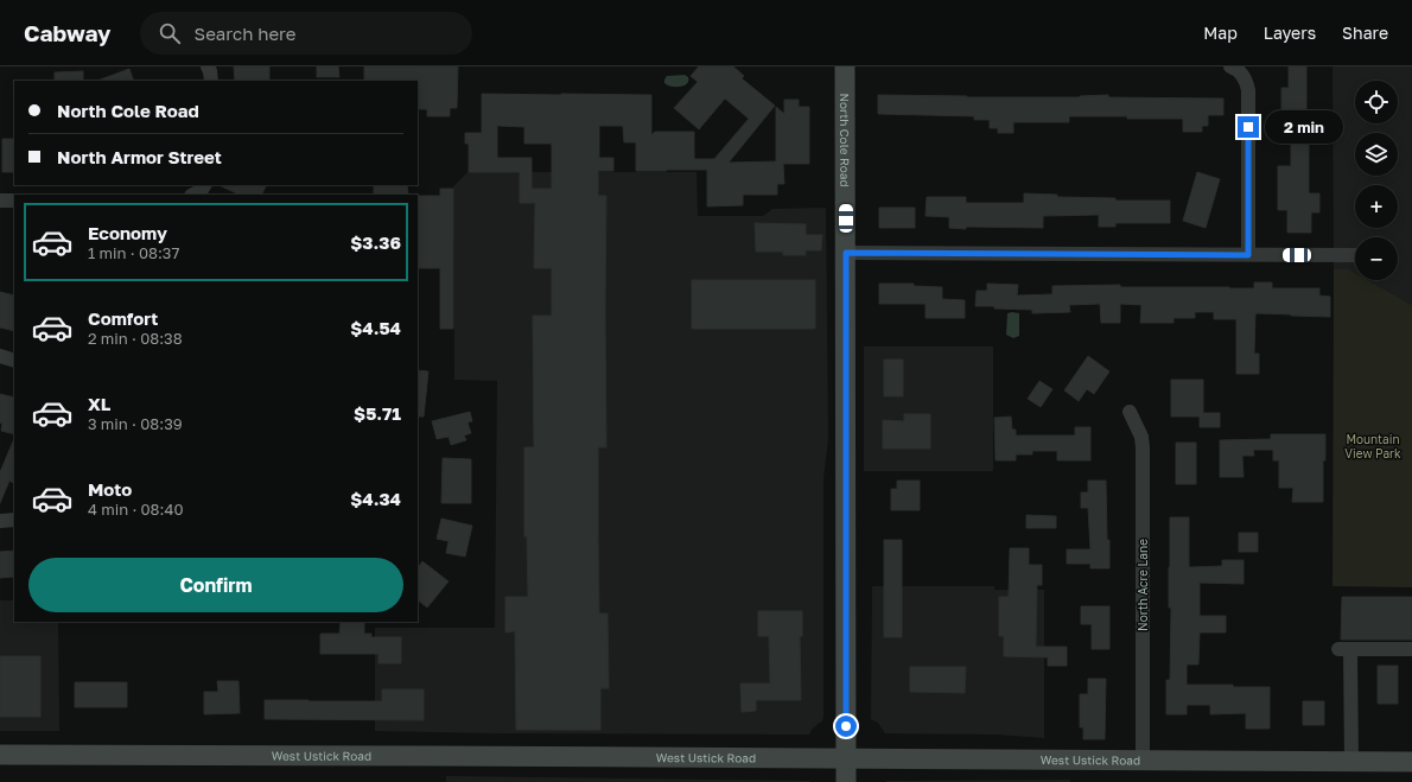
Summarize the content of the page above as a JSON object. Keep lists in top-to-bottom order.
{
  "streets": {
    "main road": ["North Cole Road", "West Ustick Road"],
    "street": ["North Acre Lane"]
  },
  "crossings": [
    ["North Cole Road", "West Ustick Road"],
    ["North Acre Lane", "West Ustick Road"]
  ],
  "parks": ["Mountain View Park"],
  "page": {
    "header": "Cabway",
    "search": "Search here",
    "nav": ["Map", "Layers", "Share"],
    "map_buttons": ["+", "−"],
    "banner": ["North Cole Road", "North Armor Street"],
    "bubble": "2 min",
    "list": [
      {
        "name": "Economy",
        "note": "1 min · 08:37",
        "value": "$3.36"
      },
      {
        "name": "Comfort",
        "note": "2 min · 08:38",
        "value": "$4.54"
      },
      {
        "name": "XL",
        "note": "3 min · 08:39",
        "value": "$5.71"
      },
      {
        "name": "Moto",
        "note": "4 min · 08:40",
        "value": "$4.34"
      }
    ],
    "buttons": "Confirm"
  }
}
